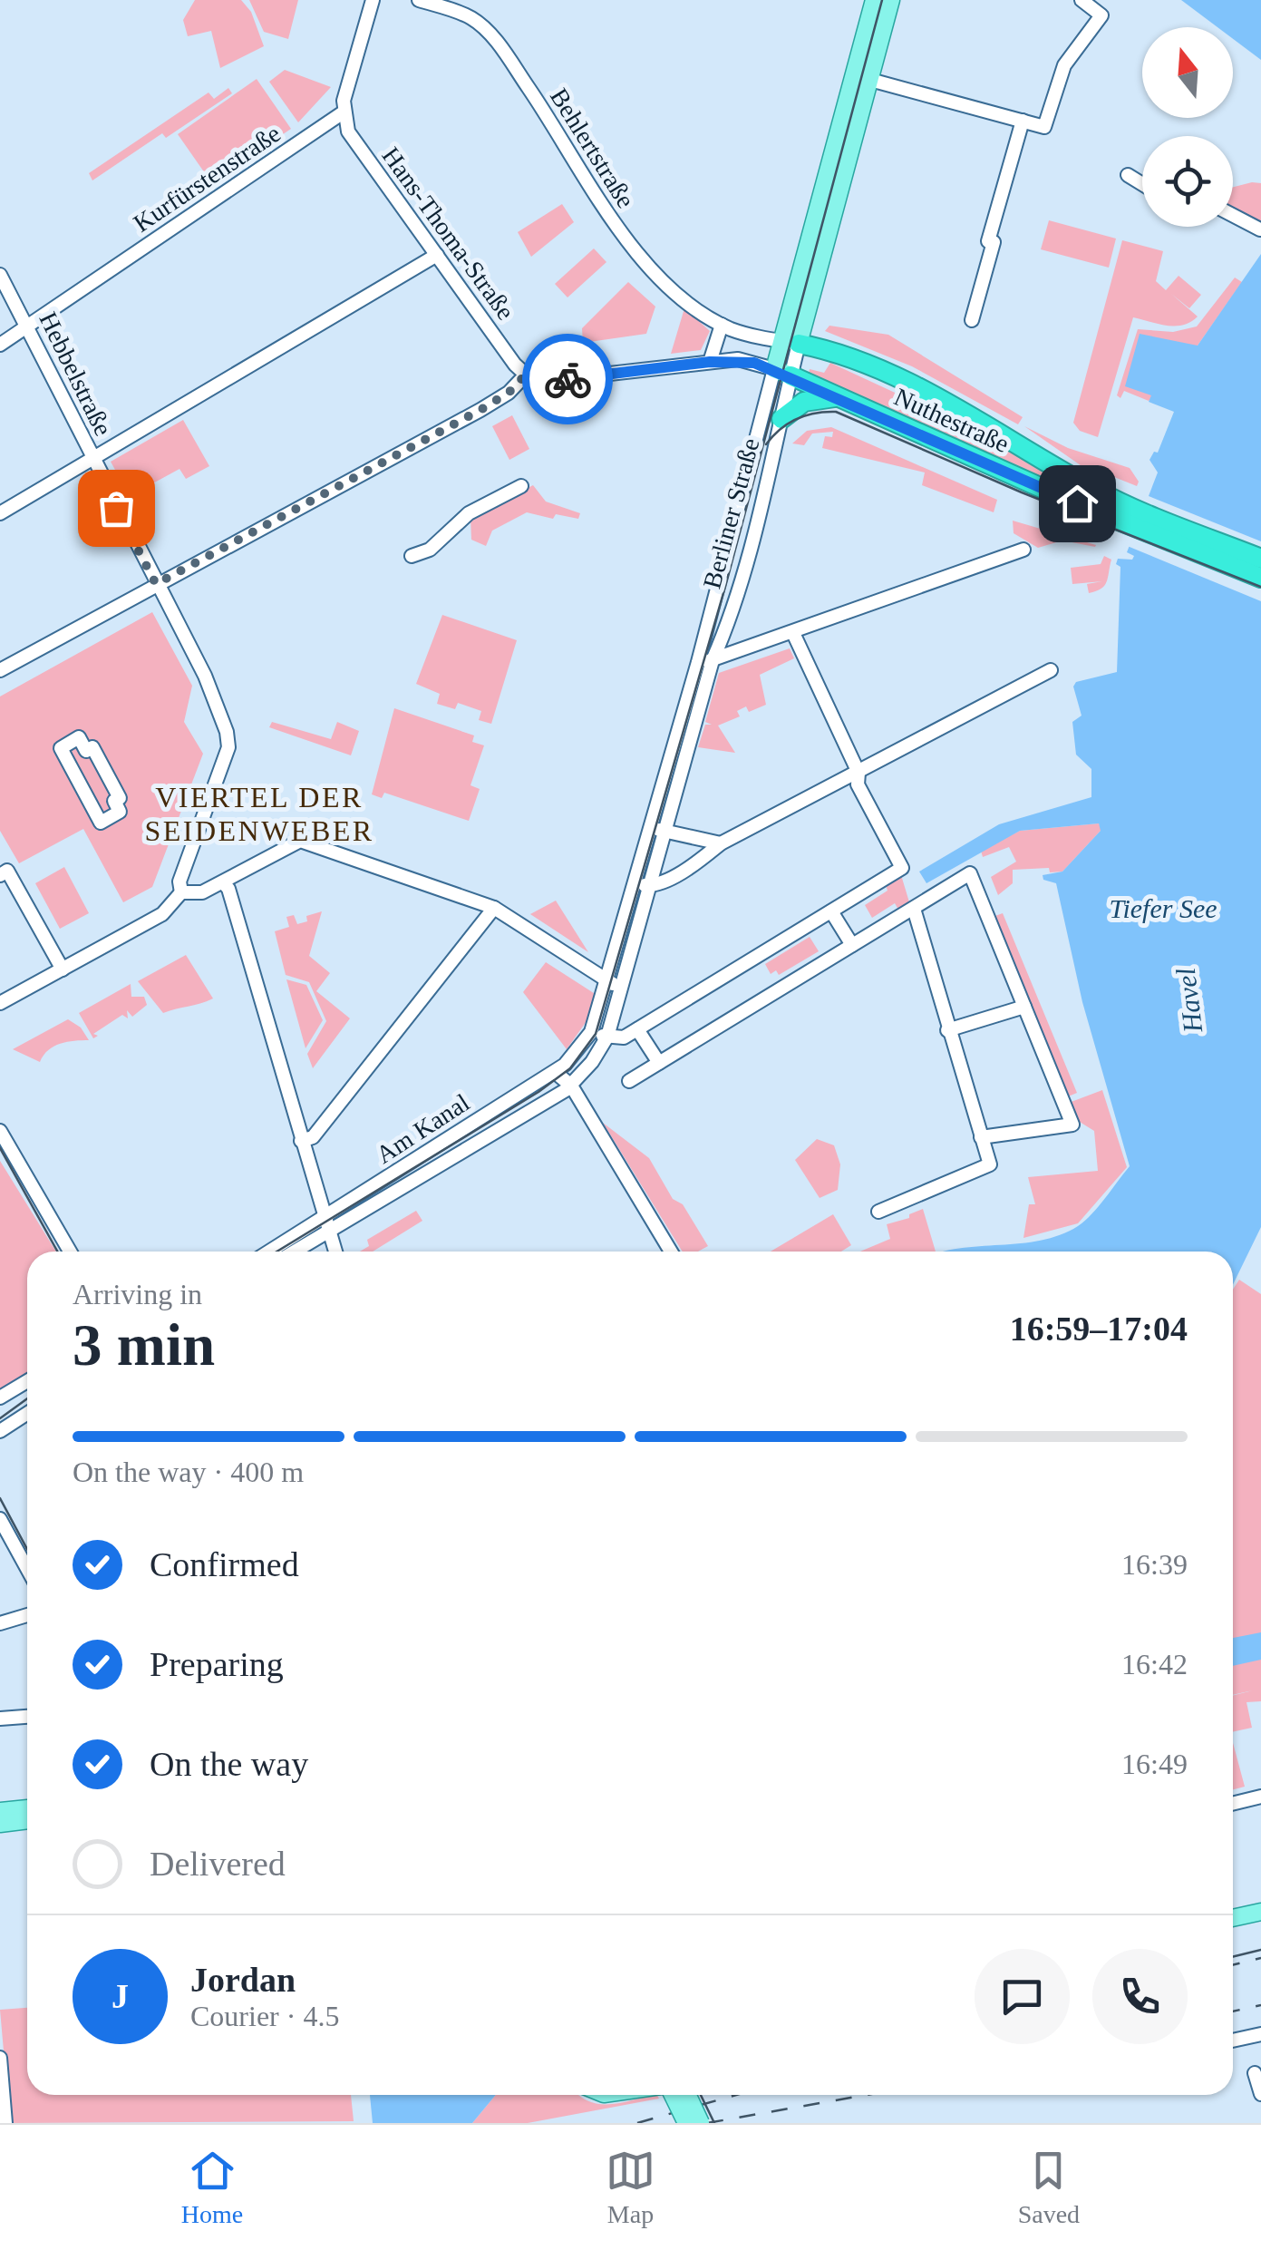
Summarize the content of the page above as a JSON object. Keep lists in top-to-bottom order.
{
  "streets": {
    "highway": ["Nuthestraße"],
    "main road": ["Berliner Straße"],
    "street": [
      "Behlertstraße",
      "Kurfürstenstraße",
      "Hans-Thoma-Straße",
      "Hebbelstraße",
      "Am Kanal"
    ]
  },
  "crossings": [
    ["Behlertstraße", "Nuthestraße"],
    ["Behlertstraße", "Berliner Straße"],
    ["Kurfürstenstraße", "Hans-Thoma-Straße"],
    ["Kurfürstenstraße", "Hebbelstraße"],
    ["Nuthestraße", "Berliner Straße"],
    ["Berliner Straße", "Am Kanal"]
  ],
  "districts": ["VIERTEL DER SEIDENWEBER"],
  "water": ["Tiefer See", "Havel"],
  "north": "top",
  "page": {
    "heading": ["3 min", "Arriving in", "16:59–17:04"],
    "panel": ["Jordan", "Courier · 4.5"],
    "bar": "On the way · 400 m",
    "list": [
      ["Confirmed", "16:39"],
      ["Preparing", "16:42"],
      ["On the way", "16:49"],
      "Delivered"
    ],
    "round": "J",
    "tabs": ["Home", "Map", "Saved"]
  }
}
